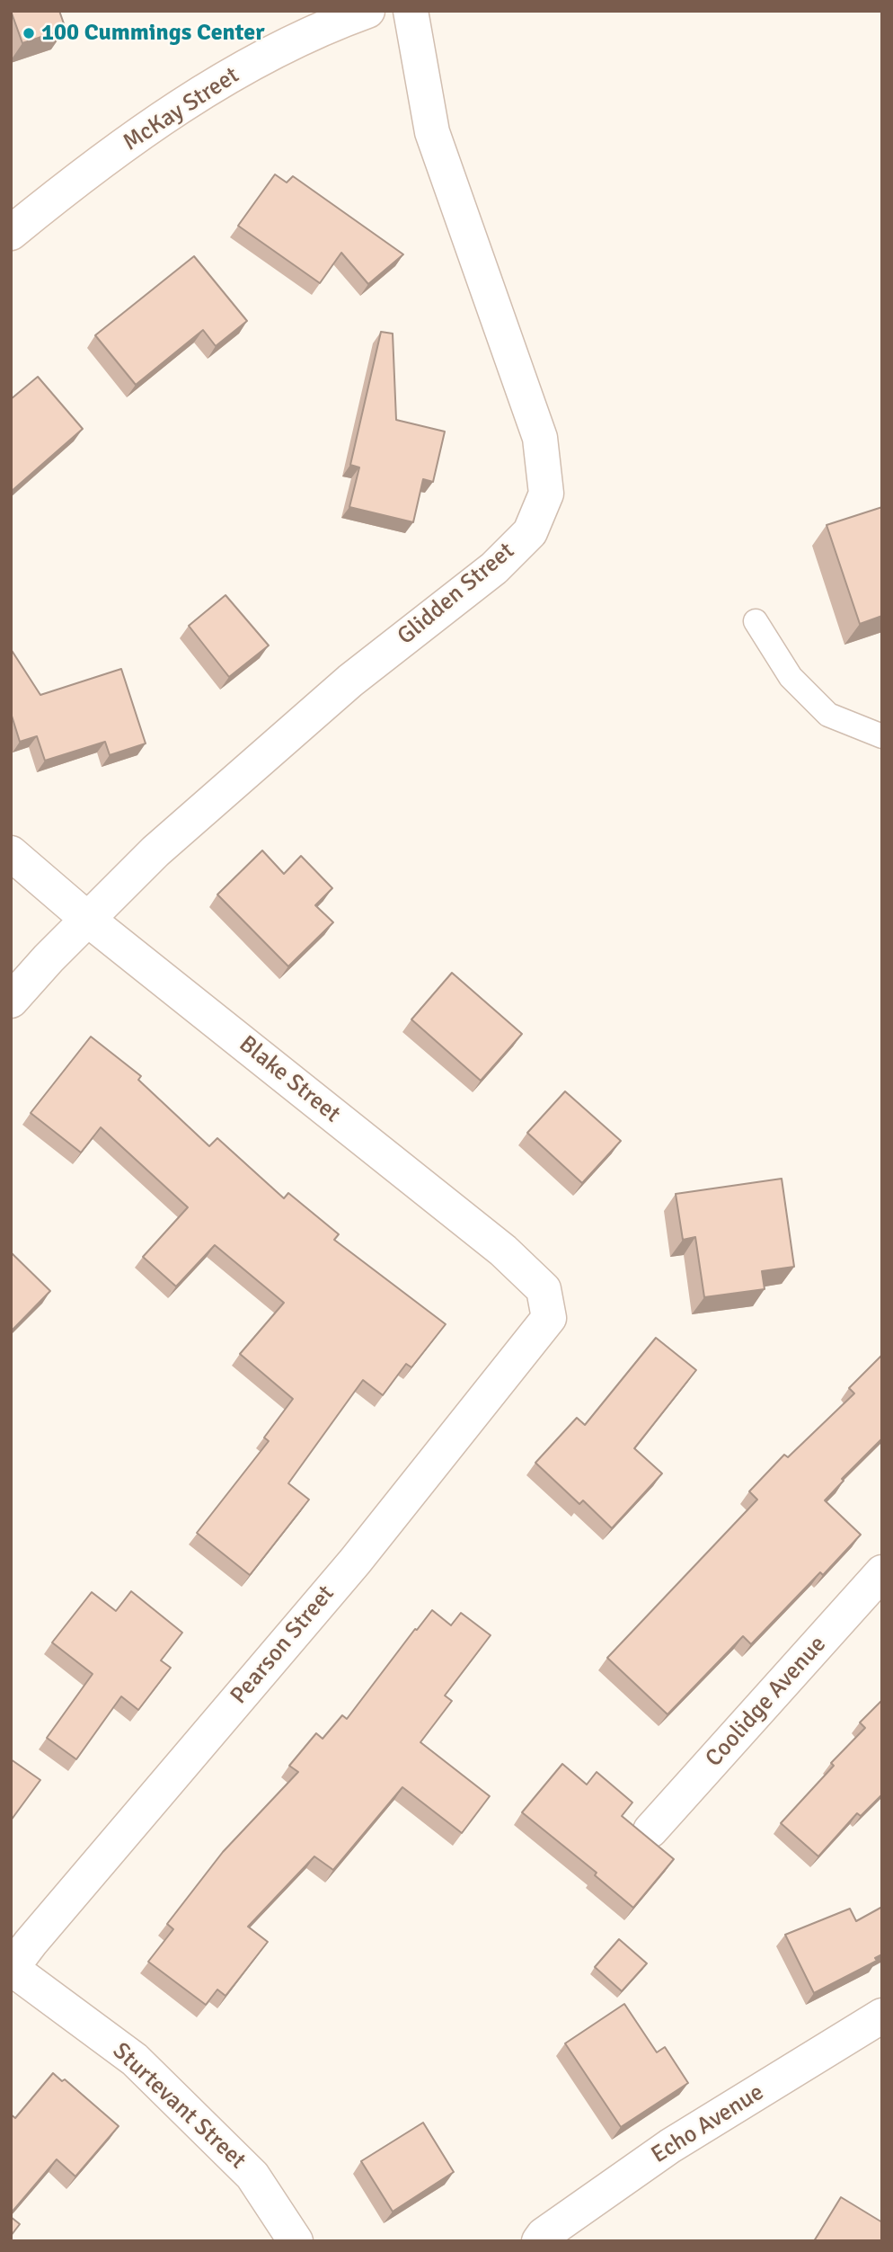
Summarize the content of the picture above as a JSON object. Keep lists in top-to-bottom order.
{
  "streets": {
    "street": [
      "McKay Street",
      "Glidden Street",
      "Blake Street",
      "Pearson Street",
      "Coolidge Avenue",
      "Sturtevant Street",
      "Echo Avenue"
    ]
  },
  "crossings": [
    ["Glidden Street", "Blake Street"],
    ["Blake Street", "Pearson Street"],
    ["Pearson Street", "Sturtevant Street"]
  ],
  "places": ["100 Cummings Center"]
}
